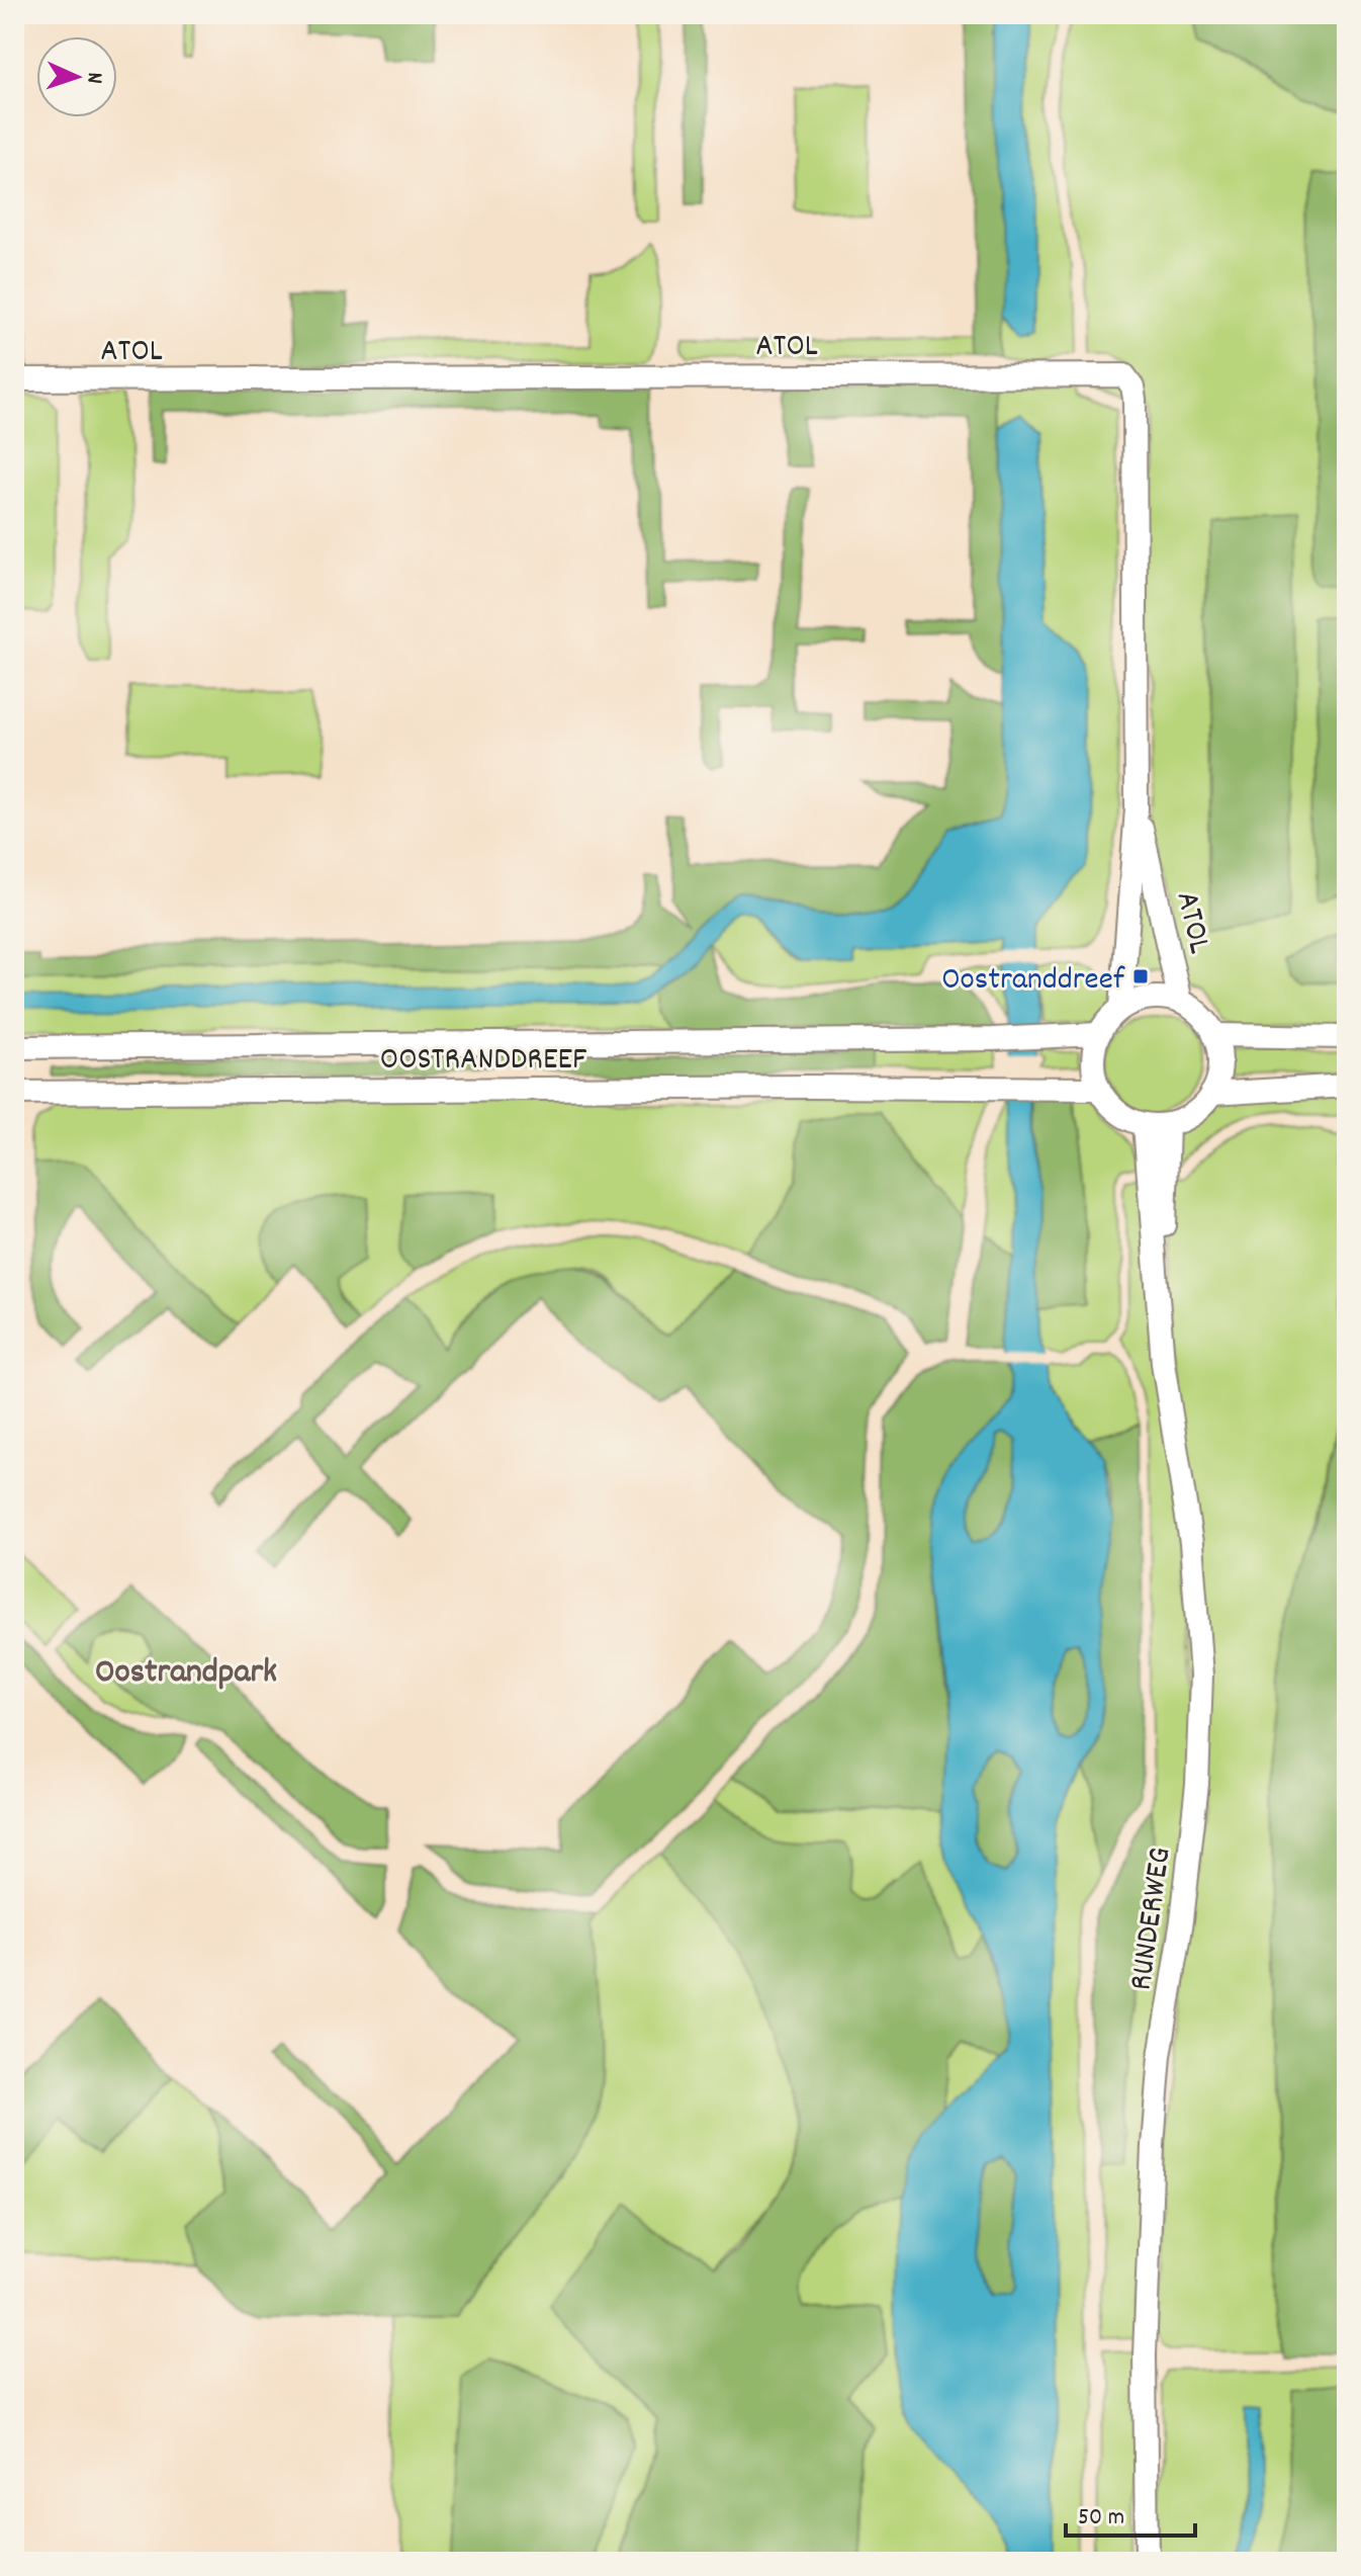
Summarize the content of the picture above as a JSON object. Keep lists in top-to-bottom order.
{
  "streets": {
    "street": ["ATOL", "OOSTRANDDREEF", "RUNDERWEG"]
  },
  "crossings": [
    ["ATOL", "OOSTRANDDREEF"],
    ["ATOL", "RUNDERWEG"],
    ["OOSTRANDDREEF", "RUNDERWEG"]
  ],
  "districts": ["Oostrandpark"],
  "places": {
    "transit": ["Oostranddreef"]
  },
  "scale_bar": "50 m",
  "north": "right"
}
